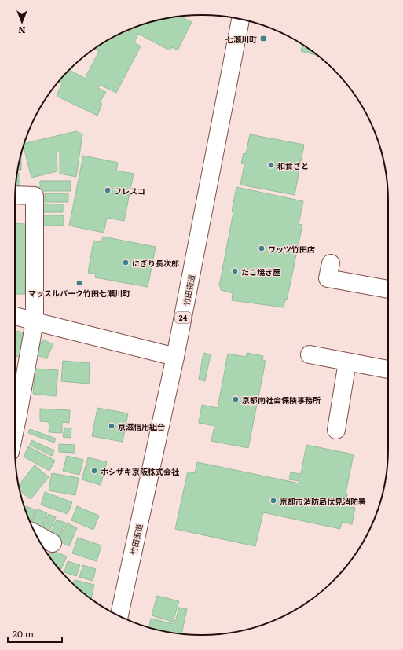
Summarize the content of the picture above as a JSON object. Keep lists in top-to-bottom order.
{
  "streets": {
    "main road": ["竹田街道", "24"]
  },
  "places": {
    "transit": ["七瀬川町"],
    "other": [
      "和食さと",
      "フレスコ",
      "ワッツ竹田店",
      "にぎり長次郎",
      "たこ焼き屋",
      "マッスルパーク竹田七瀬川町",
      "京都南社会保険事務所",
      "京滋信用組合",
      "ホシザキ京阪株式会社",
      "京都市消防局伏見消防署"
    ]
  },
  "scale_bar": "20 m",
  "north": "bottom"
}
